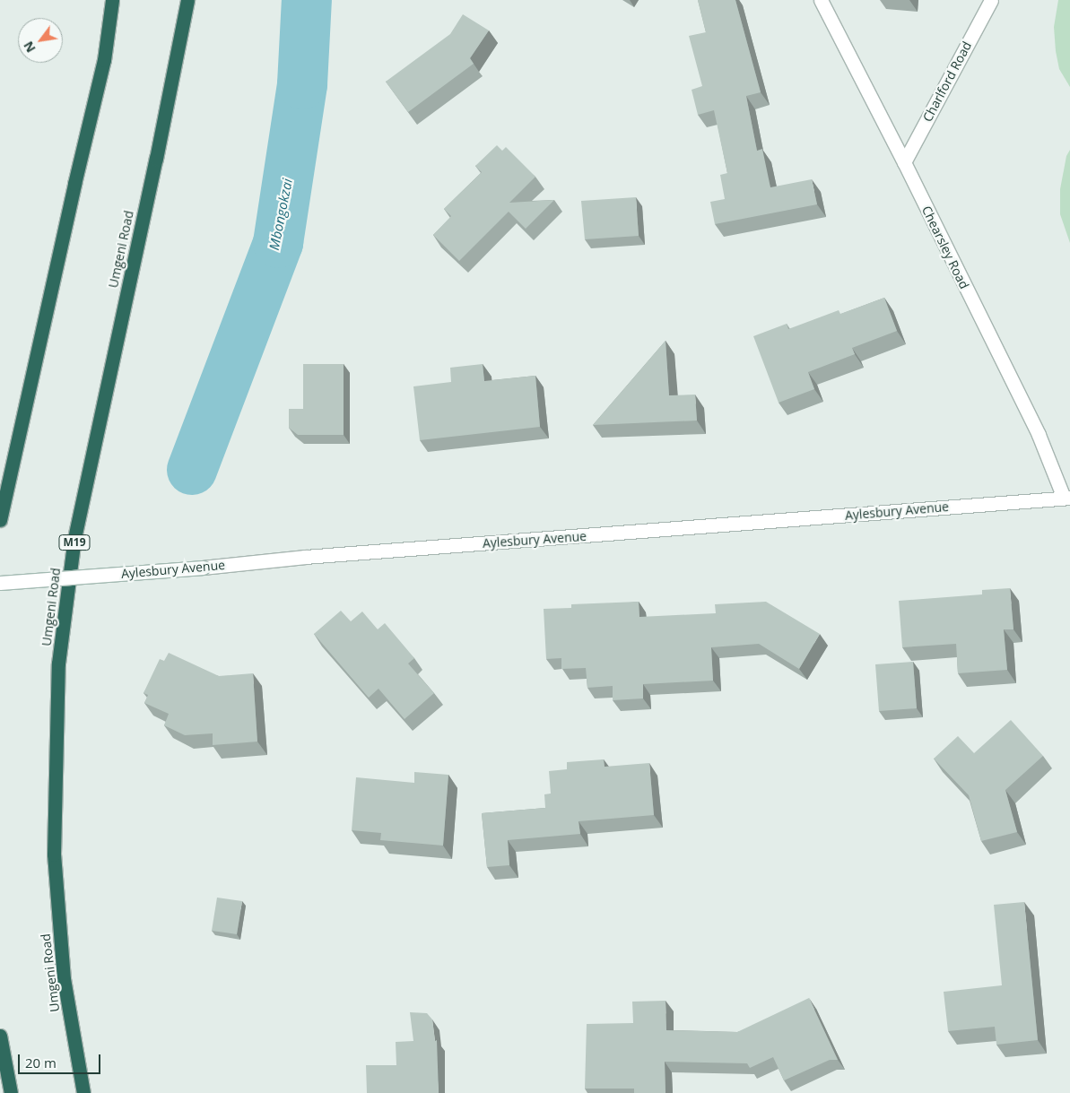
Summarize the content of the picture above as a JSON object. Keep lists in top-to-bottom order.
{
  "streets": {
    "highway": ["Umgeni Road", "M19"],
    "street": ["Charlford Road", "Chearsley Road", "Aylesbury Avenue"]
  },
  "crossings": [
    ["Charlford Road", "Chearsley Road"],
    ["Chearsley Road", "Aylesbury Avenue"]
  ],
  "water": ["Mbongokzai"],
  "scale_bar": "20 m",
  "north": "bottom left"
}
